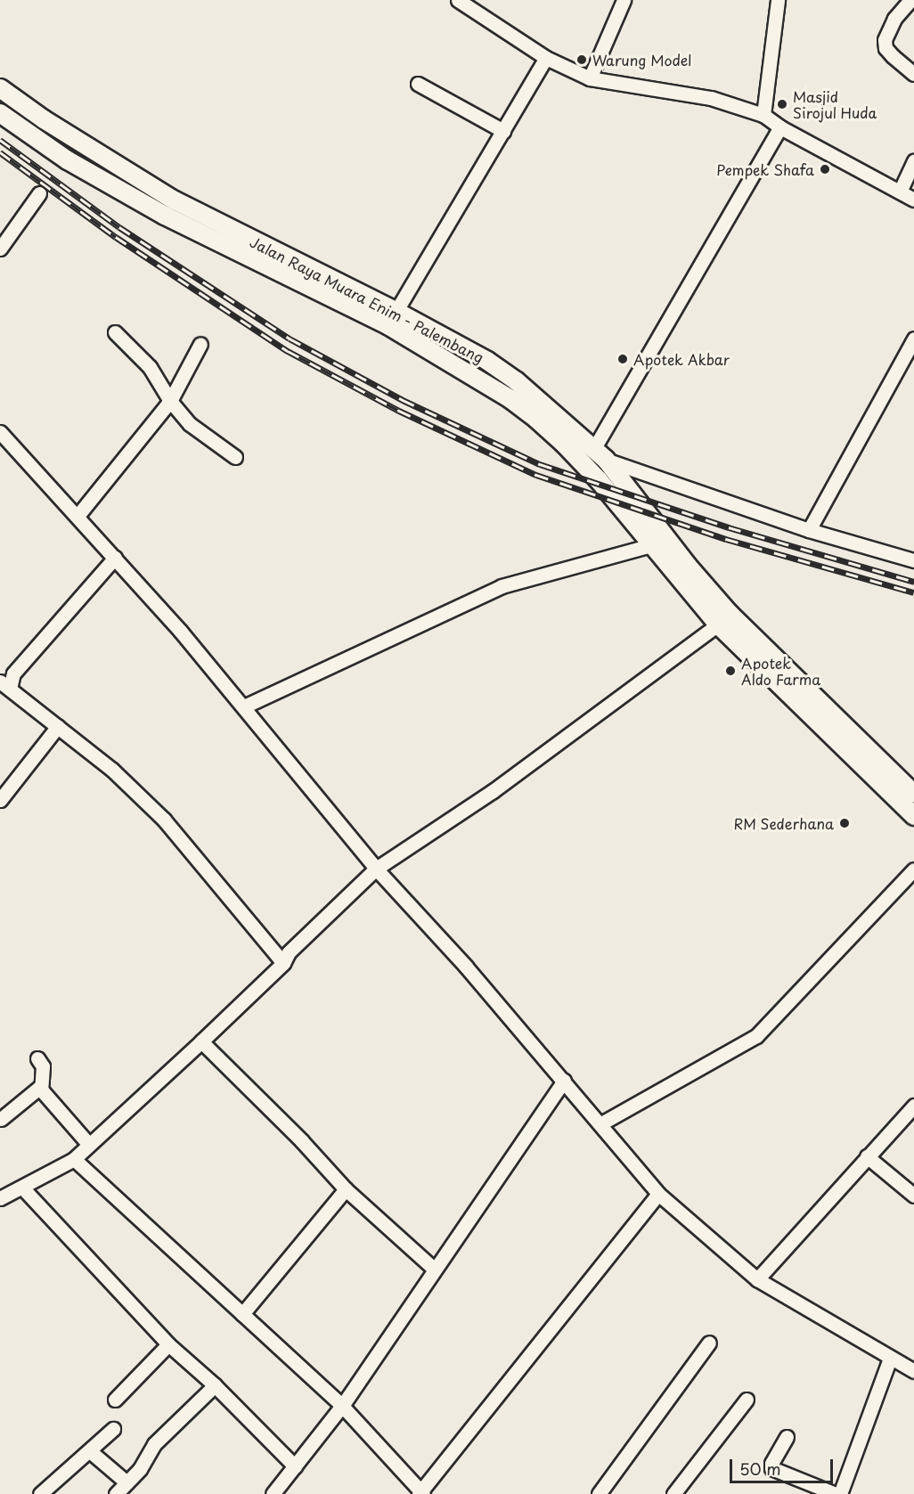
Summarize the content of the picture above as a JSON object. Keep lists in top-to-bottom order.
{
  "streets": {
    "main road": ["Jalan Raya Muara Enim - Palembang"]
  },
  "places": [
    "Warung Model",
    "Masjid Sirojul Huda",
    "Pempek Shafa",
    "Apotek Akbar",
    "Apotek Aldo Farma",
    "RM Sederhana"
  ],
  "scale_bar": "50 m"
}
